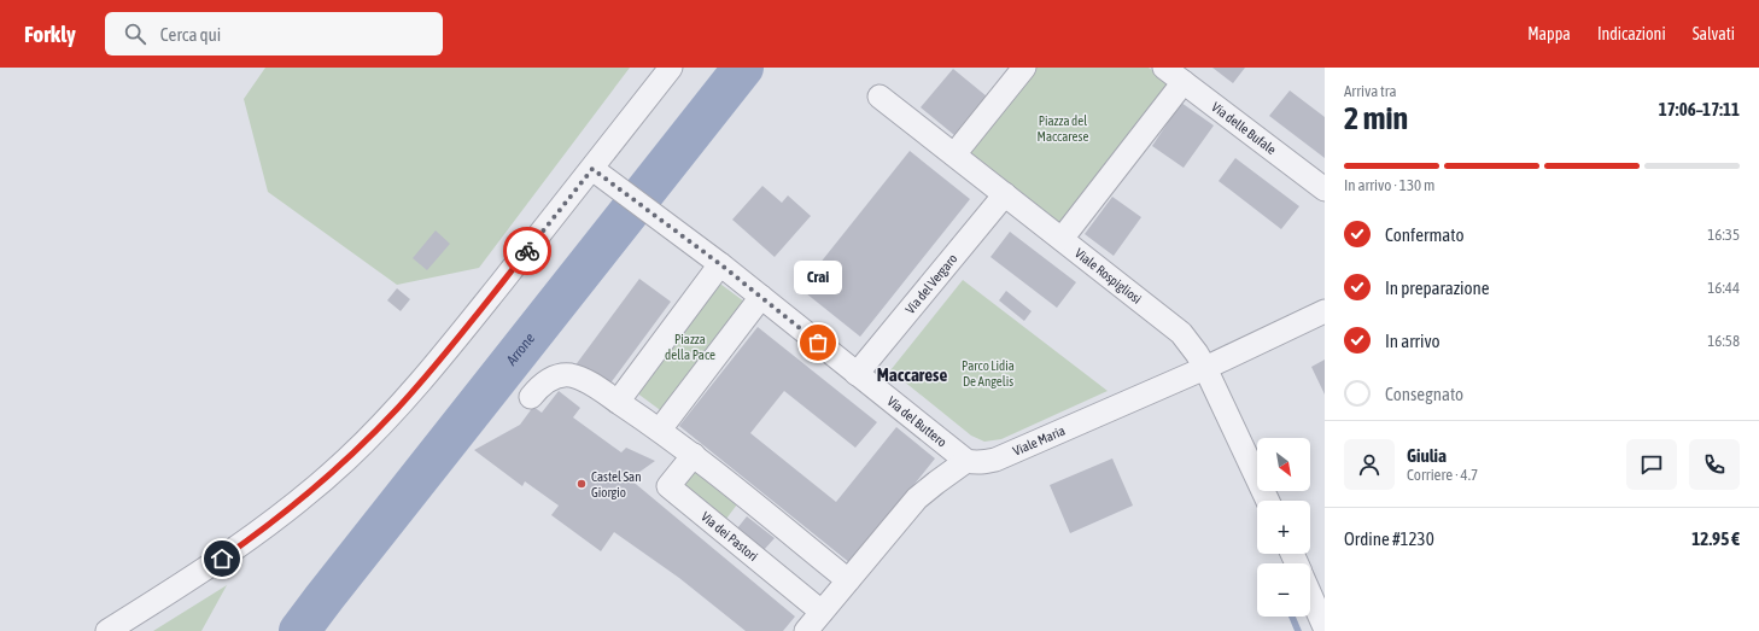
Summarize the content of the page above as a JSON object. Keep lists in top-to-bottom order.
{
  "streets": {
    "street": [
      "Via delle Bufale",
      "Viale Rospigliosi",
      "Via del Vergaro",
      "Via del Buttero",
      "Viale Maria",
      "Via dei Pastori"
    ]
  },
  "crossings": [
    ["Viale Rospigliosi", "Via del Vergaro"],
    ["Viale Rospigliosi", "Viale Maria"],
    ["Via del Vergaro", "Via del Buttero"],
    ["Via del Buttero", "Viale Maria"]
  ],
  "districts": ["Maccarese"],
  "water": ["Arrone"],
  "parks": ["Piazza del Maccarese", "Piazza della Pace", "Parco Lidia De Angelis"],
  "places": ["Crai", "Castel San Giorgio"],
  "north": "bottom right",
  "page": {
    "header": "Forkly",
    "search": "Cerca qui",
    "nav": ["Mappa", "Indicazioni", "Salvati"],
    "heading": ["2 min", "Arriva tra", "17:06–17:11"],
    "panel": [
      "Giulia",
      "Corriere · 4.7",
      "Ordine #1230",
      "12.95 €"
    ],
    "bar": "In arrivo · 130 m",
    "list": [
      ["Confermato", "16:35"],
      ["In preparazione", "16:44"],
      ["In arrivo", "16:58"],
      "Consegnato"
    ],
    "bubble": "Crai",
    "map_buttons": ["+", "−"]
  }
}
